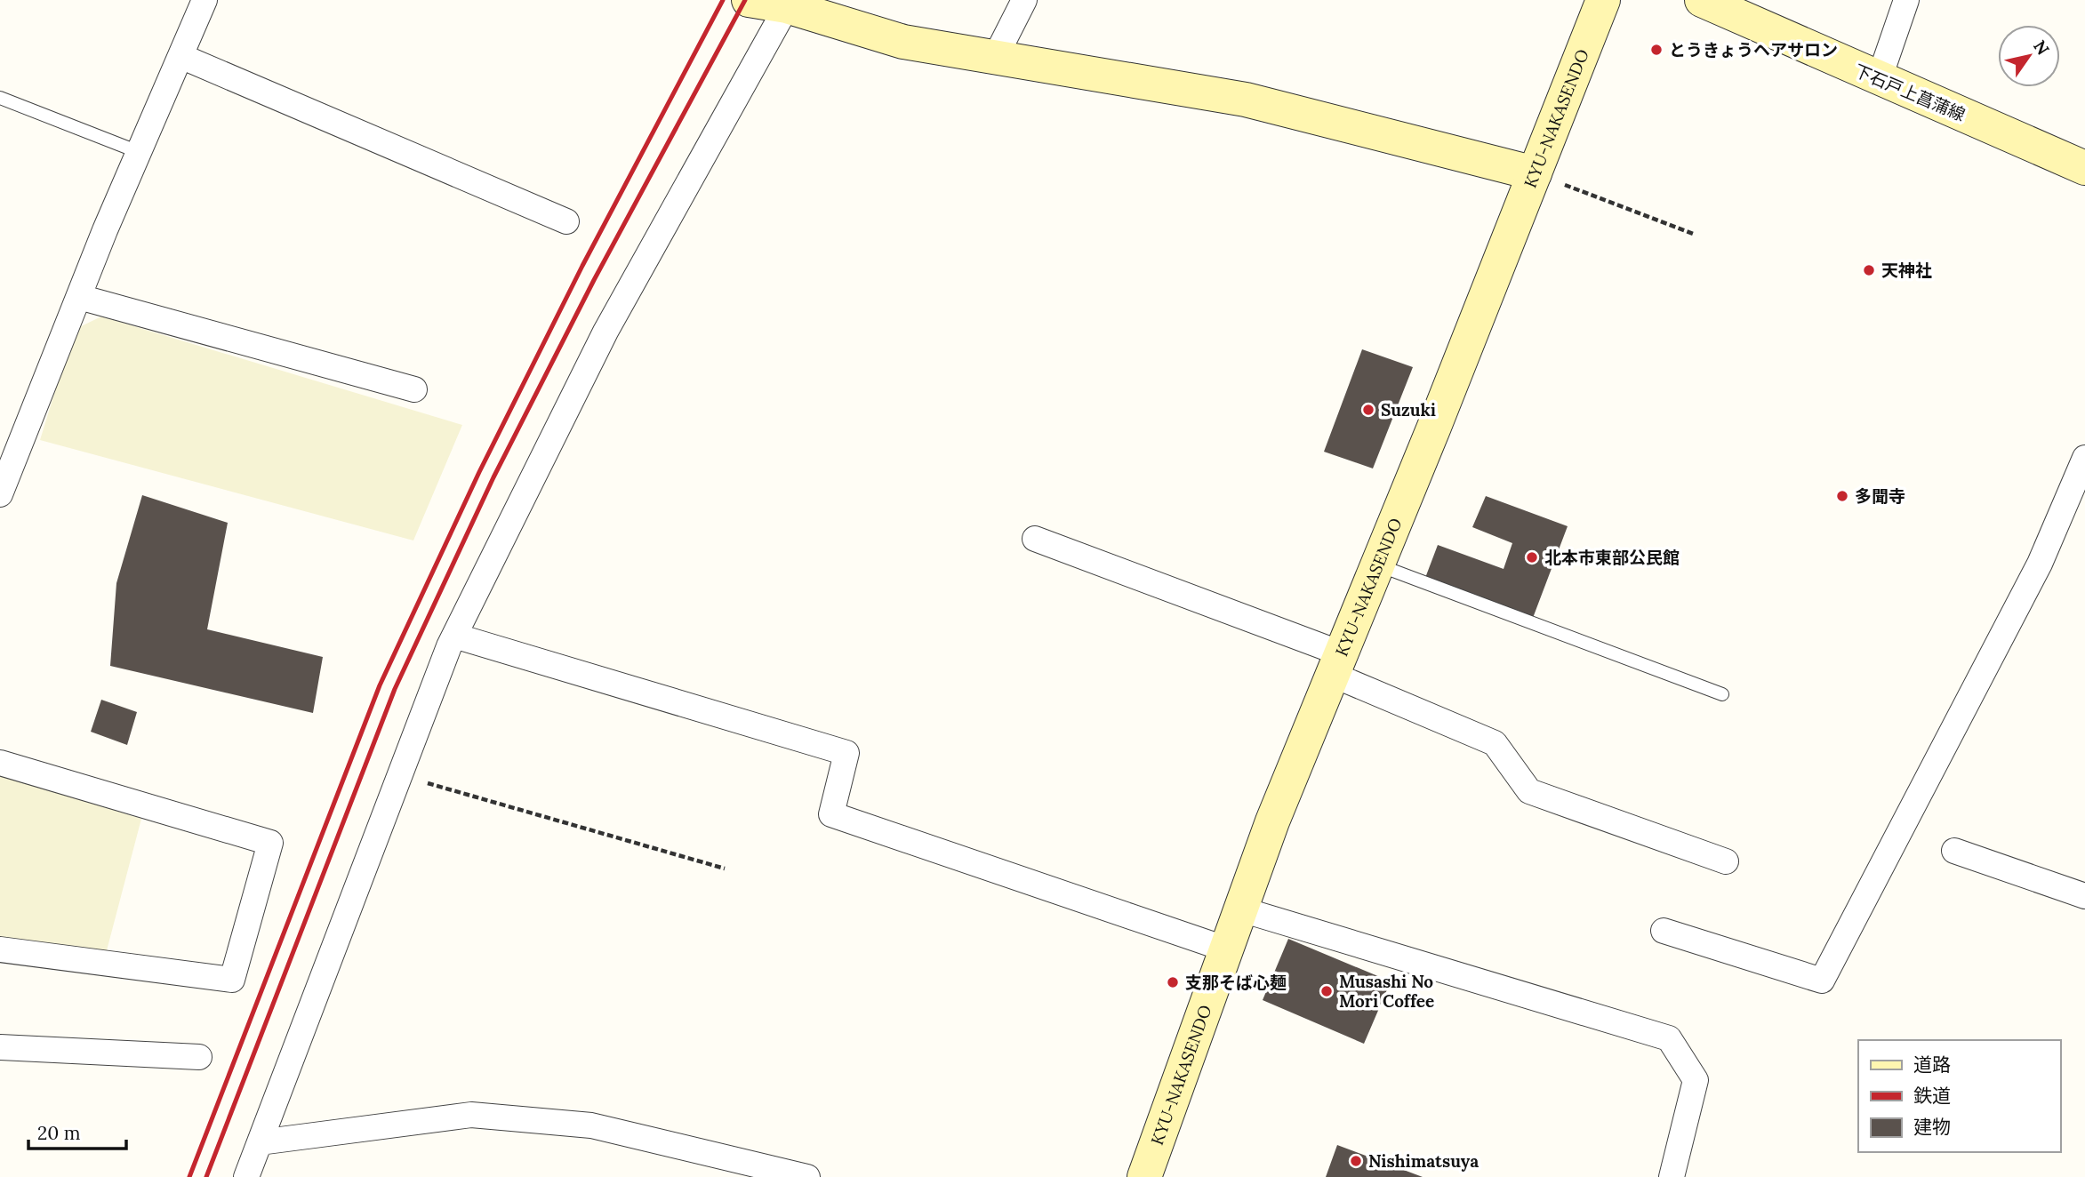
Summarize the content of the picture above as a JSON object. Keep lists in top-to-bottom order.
{
  "streets": {
    "main road": ["下石戸上菖蒲線", "KYU-NAKASENDO"]
  },
  "places": [
    "とうきょうヘアサロン",
    "天神社",
    "Suzuki",
    "多聞寺",
    "北本市東部公民館",
    "支那そば心麺",
    "Musashi No Mori Coffee",
    "Nishimatsuya"
  ],
  "legend": ["道路", "鉄道", "建物"],
  "scale_bar": "20 m",
  "north": "top right"
}
